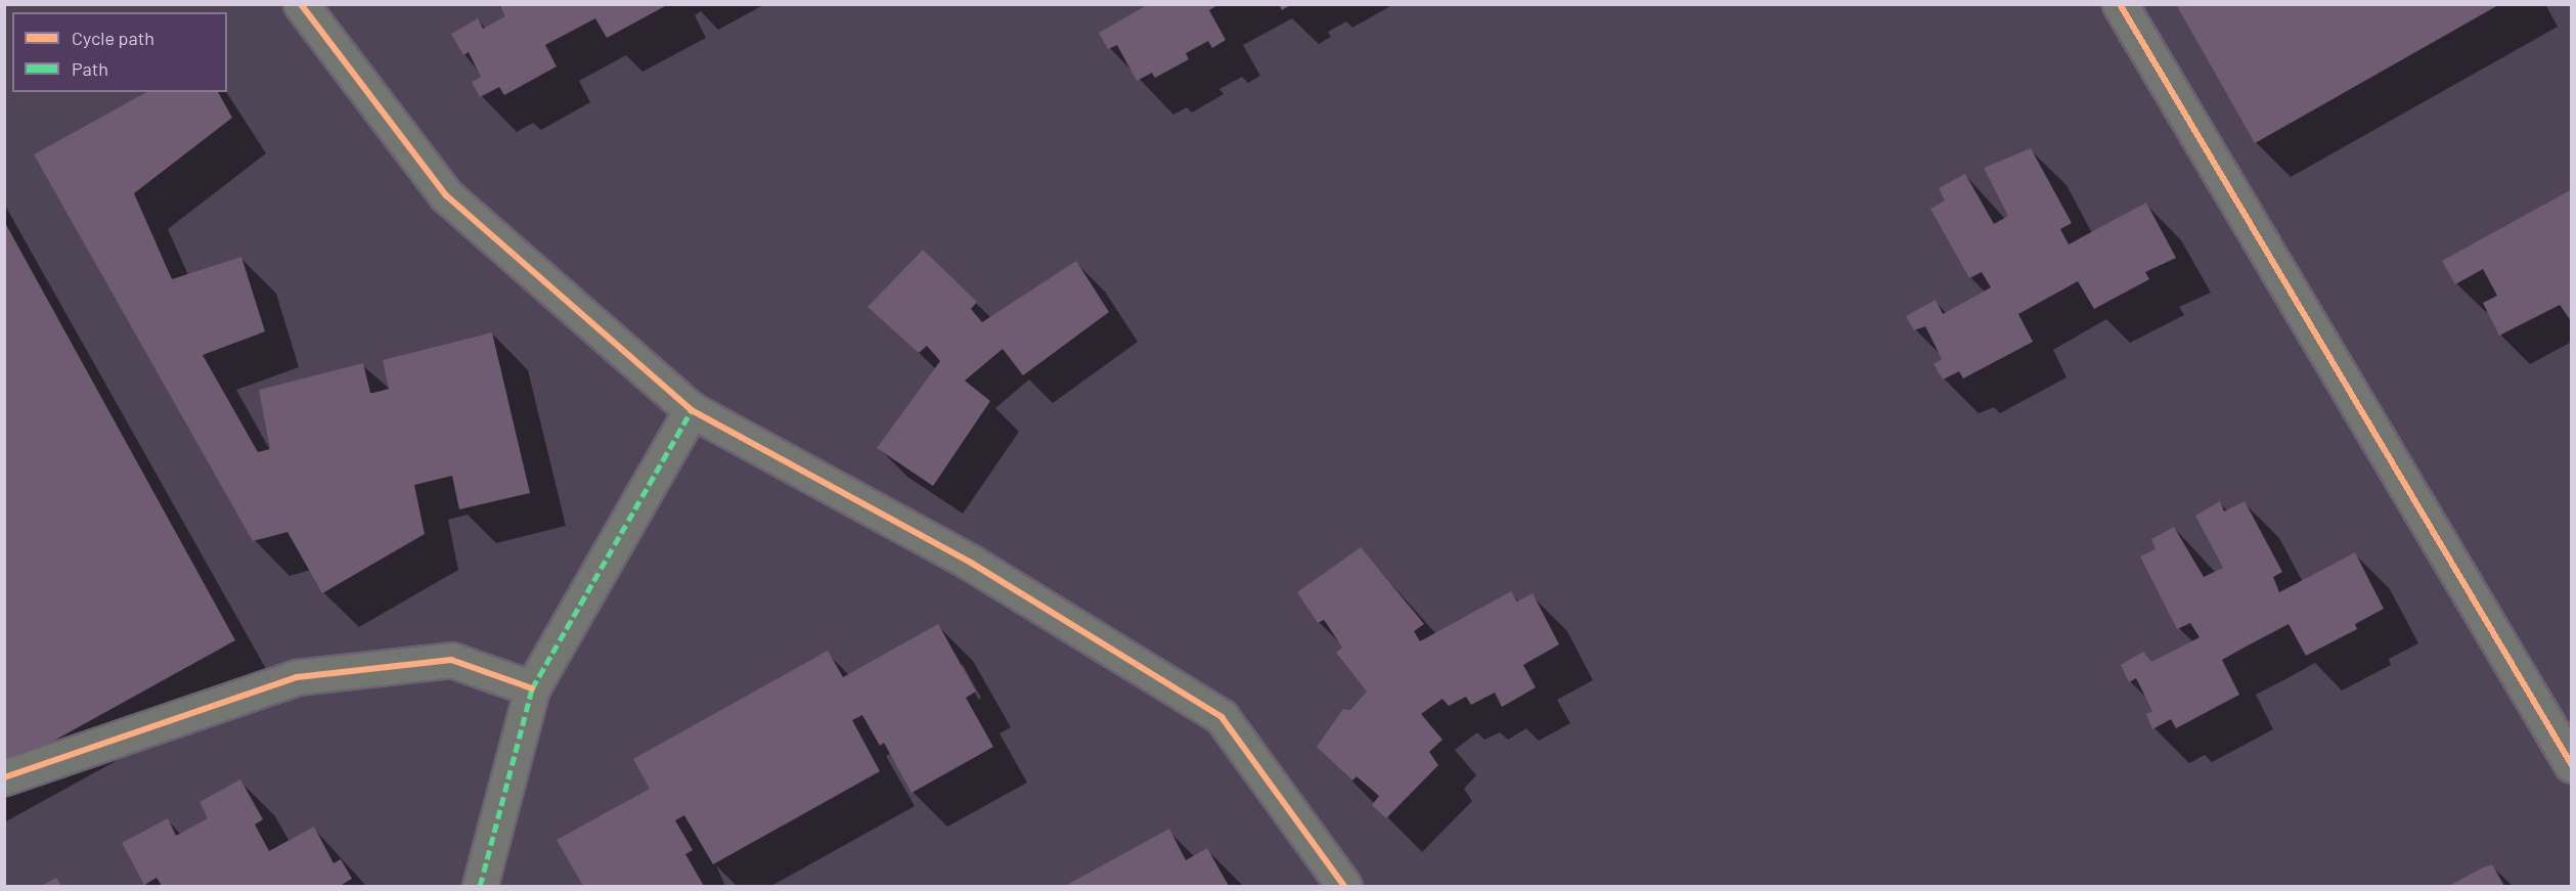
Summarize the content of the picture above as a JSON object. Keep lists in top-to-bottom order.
{
  "legend": ["Cycle path", "Path"]
}
